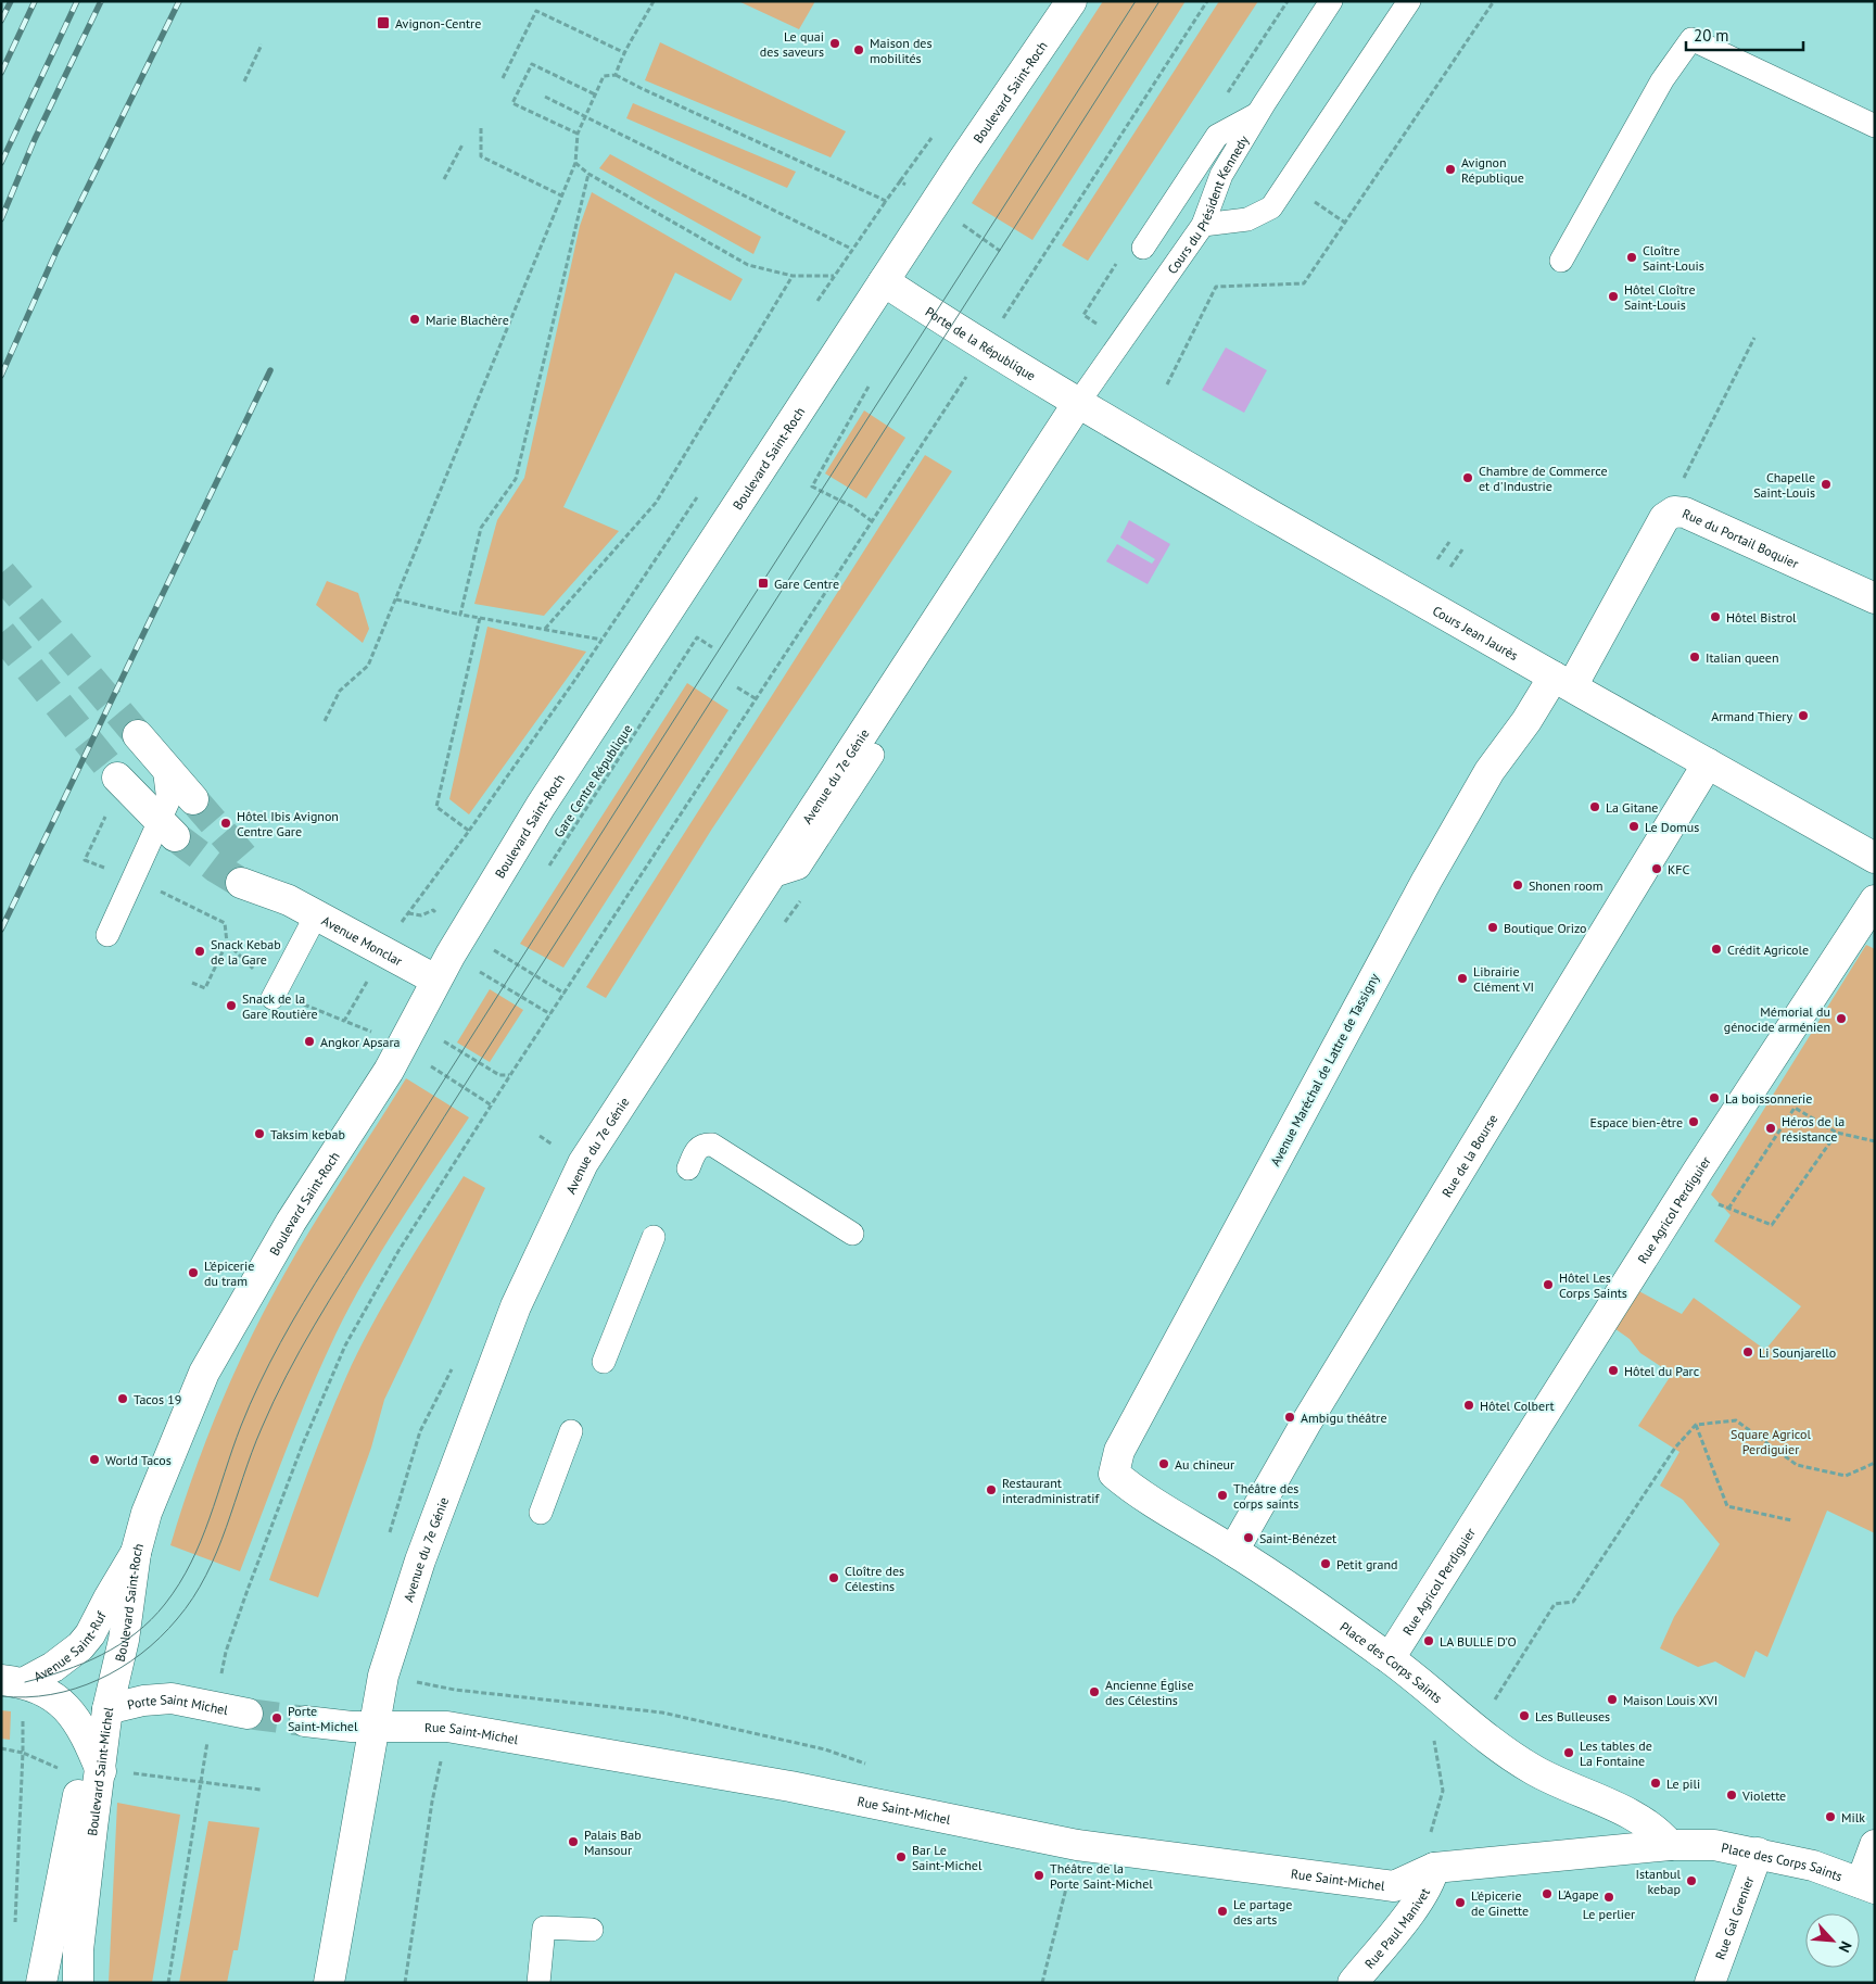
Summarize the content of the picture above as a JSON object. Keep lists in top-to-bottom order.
{
  "streets": {
    "street": [
      "Boulevard Saint-Roch",
      "Porte de la République",
      "Rue du Portail Boquier",
      "Cours Jean Jaurès",
      "Avenue du 7e Génie",
      "Avenue Monclar",
      "Avenue Maréchal de Lattre de Tassigny",
      "Rue de la Bourse",
      "Rue Agricol Perdiguier",
      "Avenue Saint-Ruf",
      "Place des Corps Saints",
      "Porte Saint Michel",
      "Rue Saint-Michel",
      "Boulevard Saint-Michel",
      "Rue Gal Grenier",
      "Rue Paul Manivet"
    ],
    "lane": ["Cours du Président Kennedy"],
    "path": ["Gare Centre République"]
  },
  "crossings": [
    ["Boulevard Saint-Roch", "Porte de la République"],
    ["Boulevard Saint-Roch", "Avenue Monclar"],
    ["Boulevard Saint-Roch", "Avenue Saint-Ruf"],
    ["Boulevard Saint-Roch", "Porte Saint Michel"],
    ["Boulevard Saint-Roch", "Boulevard Saint-Michel"],
    ["Cours du Président Kennedy", "Porte de la République"],
    ["Cours du Président Kennedy", "Cours Jean Jaurès"],
    ["Cours du Président Kennedy", "Avenue du 7e Génie"],
    ["Porte de la République", "Cours Jean Jaurès"],
    ["Porte de la République", "Avenue du 7e Génie"],
    ["Rue du Portail Boquier", "Cours Jean Jaurès"],
    ["Rue du Portail Boquier", "Avenue Maréchal de Lattre de Tassigny"],
    ["Cours Jean Jaurès", "Avenue du 7e Génie"],
    ["Cours Jean Jaurès", "Avenue Maréchal de Lattre de Tassigny"],
    ["Cours Jean Jaurès", "Rue de la Bourse"],
    ["Avenue du 7e Génie", "Rue Saint-Michel"],
    ["Avenue Maréchal de Lattre de Tassigny", "Place des Corps Saints"],
    ["Rue de la Bourse", "Place des Corps Saints"],
    ["Rue Agricol Perdiguier", "Place des Corps Saints"],
    ["Avenue Saint-Ruf", "Boulevard Saint-Michel"],
    ["Place des Corps Saints", "Rue Saint-Michel"],
    ["Place des Corps Saints", "Rue Gal Grenier"],
    ["Place des Corps Saints", "Rue Paul Manivet"],
    ["Porte Saint Michel", "Boulevard Saint-Michel"],
    ["Rue Saint-Michel", "Rue Paul Manivet"]
  ],
  "parks": ["Square Agricol Perdiguier"],
  "places": {
    "transit": ["Avignon-Centre", "Gare Centre"],
    "other": [
      "Le quai des saveurs",
      "Maison des mobilités",
      "Avignon République",
      "Cloître Saint-Louis",
      "Hôtel Cloître Saint-Louis",
      "Marie Blachère",
      "Chambre de Commerce et d'Industrie",
      "Chapelle Saint-Louis",
      "Hôtel Bistrol",
      "Italian queen",
      "Armand Thiery",
      "La Gitane",
      "Hôtel Ibis Avignon Centre Gare",
      "Le Domus",
      "KFC",
      "Shonen room",
      "Boutique Orizo",
      "Crédit Agricole",
      "Snack Kebab de la Gare",
      "Librairie Clément VI",
      "Snack de la Gare Routière",
      "Mémorial du génocide arménien",
      "Angkor Apsara",
      "La boissonnerie",
      "Espace bien-être",
      "Héros de la résistance",
      "Taksim kebab",
      "L’épicerie du tram",
      "Hôtel Les Corps Saints",
      "Li Sounjarello",
      "Hôtel du Parc",
      "Tacos 19",
      "Hôtel Colbert",
      "Ambigu théâtre",
      "World Tacos",
      "Au chineur",
      "Restaurant interadministratif",
      "Théâtre des corps saints",
      "Saint-Bénézet",
      "Petit grand",
      "Cloître des Célestins",
      "LA BULLE D'O",
      "Ancienne Église des Célestins",
      "Maison Louis XVI",
      "Les Bulleuses",
      "Porte Saint-Michel",
      "Les tables de La Fontaine",
      "Le pili",
      "Violette",
      "Milk",
      "Palais Bab Mansour",
      "Bar Le Saint-Michel",
      "Théâtre de la Porte Saint-Michel",
      "Istanbul kebap",
      "L'Agape",
      "Le perlier",
      "L'épicerie de Ginette",
      "Le partage des arts"
    ]
  },
  "scale_bar": "20 m",
  "north": "bottom right"
}
